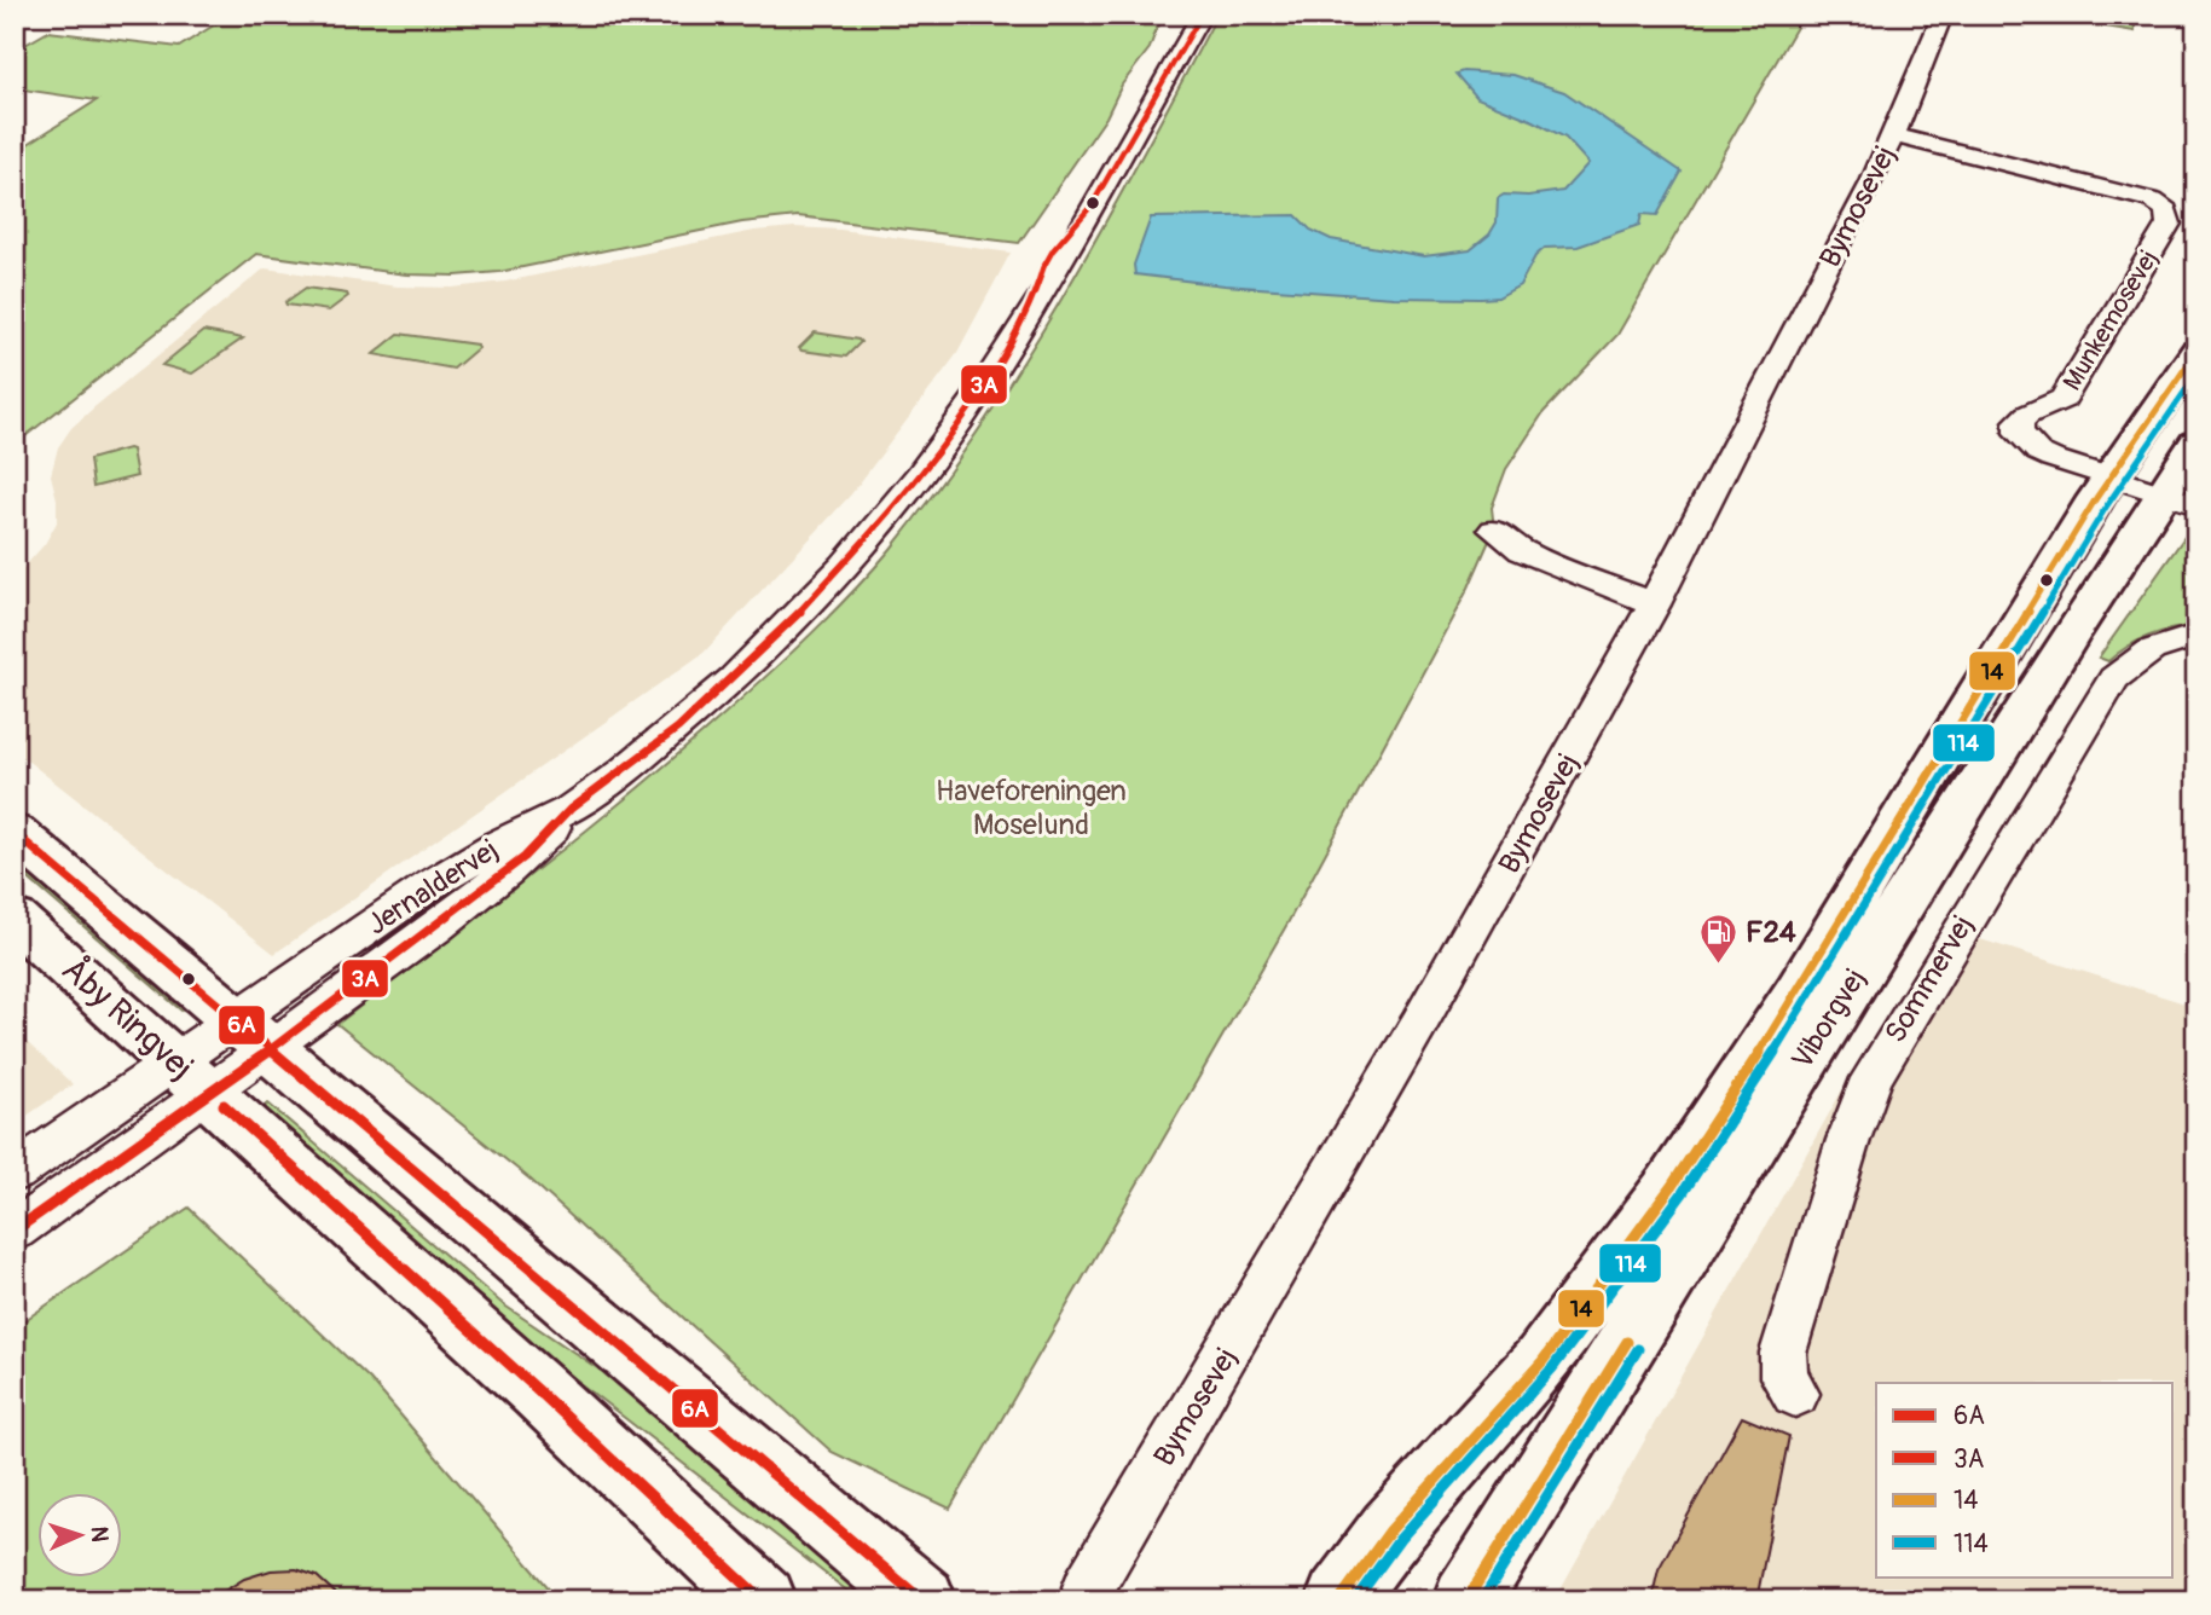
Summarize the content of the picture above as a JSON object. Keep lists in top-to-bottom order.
{
  "streets": {
    "main road": ["Åby Ringvej", "Viborgvej"],
    "street": [
      "Bymosevej",
      "Munkemosevej",
      "Jernaldervej",
      "Sommervej"
    ]
  },
  "crossings": [
    ["Bymosevej", "Munkemosevej"],
    ["Munkemosevej", "Viborgvej"],
    ["Jernaldervej", "Åby Ringvej"]
  ],
  "parks": ["Haveforeningen Moselund"],
  "places": {
    "fuel station": ["F24"]
  },
  "lines": [
    "transit line 3A",
    "transit line 14",
    "transit line 114",
    "transit line 6A"
  ],
  "legend": [
    "6A",
    "3A",
    "14",
    "114"
  ],
  "north": "right"
}
